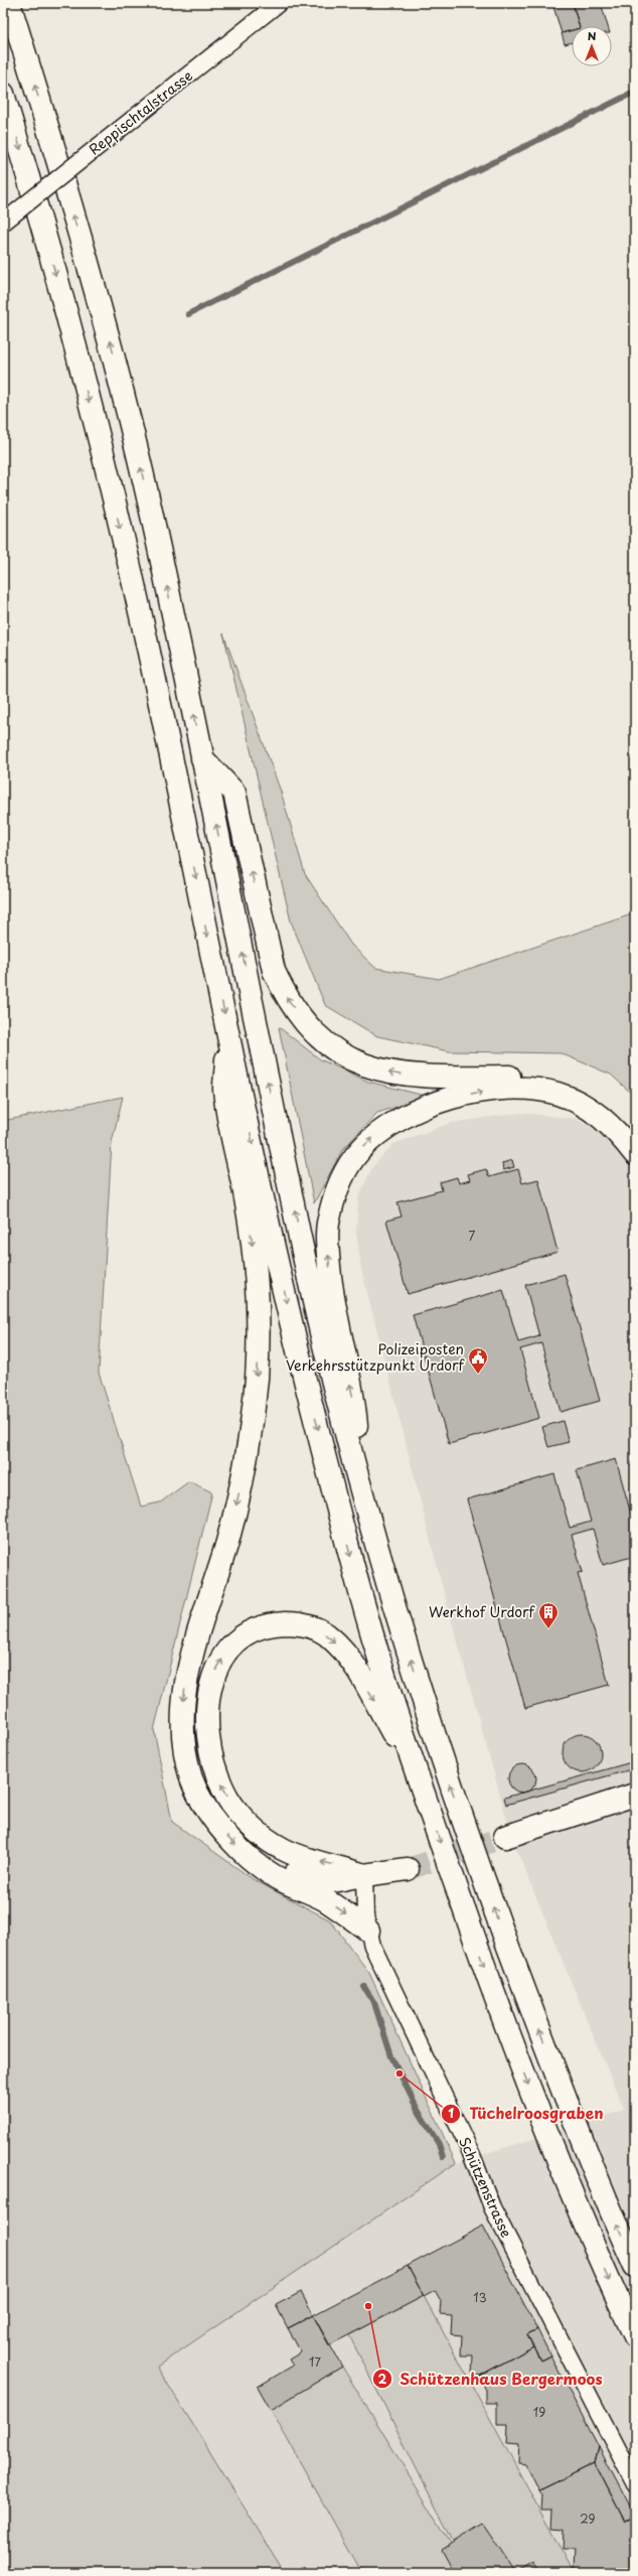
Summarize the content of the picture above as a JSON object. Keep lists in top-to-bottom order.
{
  "streets": {
    "street": ["Reppischtalstrasse", "Schützenstrasse"]
  },
  "places": {
    "public building": ["Polizeiposten Verkehrsstützpunkt Urdorf"],
    "building": ["Werkhof Urdorf"],
    "other": ["Tüchelroosgraben", "Schützenhaus Bergermoos"]
  },
  "house_numbers": [
    "7",
    "13",
    "17",
    "19",
    "29"
  ],
  "north": "top"
}
